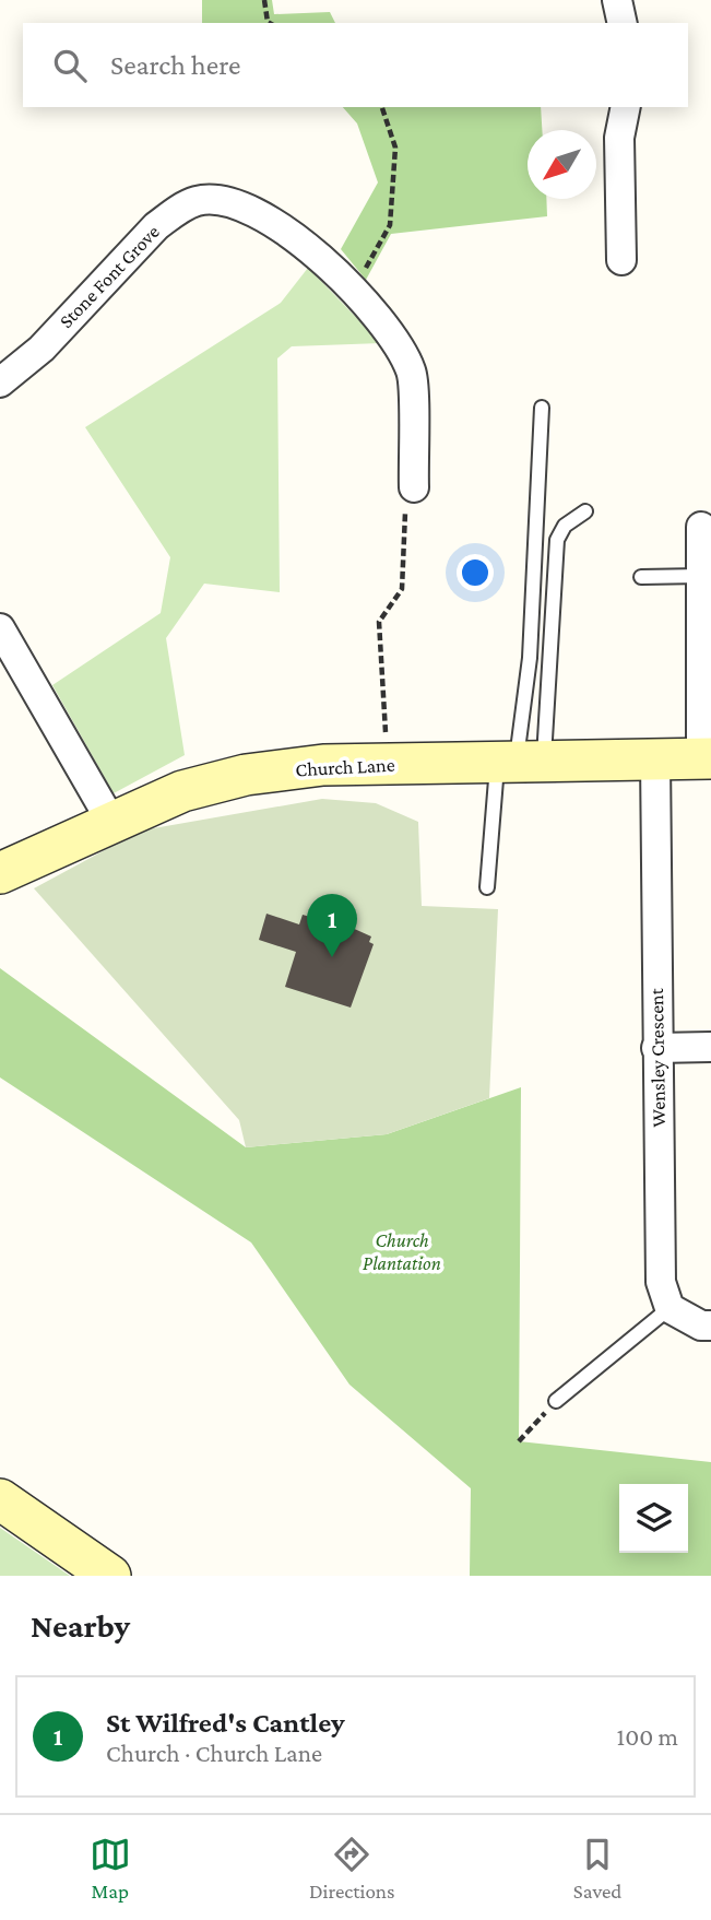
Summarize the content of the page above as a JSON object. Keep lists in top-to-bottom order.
{
  "streets": {
    "street": ["Stone Font Grove", "Church Lane", "Wensley Crescent"]
  },
  "crossings": [
    ["Church Lane", "Wensley Crescent"]
  ],
  "parks": ["Church Plantation"],
  "north": "bottom left",
  "page": {
    "search": "Search here",
    "pins": "1",
    "heading": "Nearby",
    "list": [
      {
        "mark": "1",
        "name": "St Wilfred's Cantley",
        "note": "Church · Church Lane",
        "value": "100 m"
      }
    ],
    "nav": ["Map", "Directions", "Saved"]
  }
}
